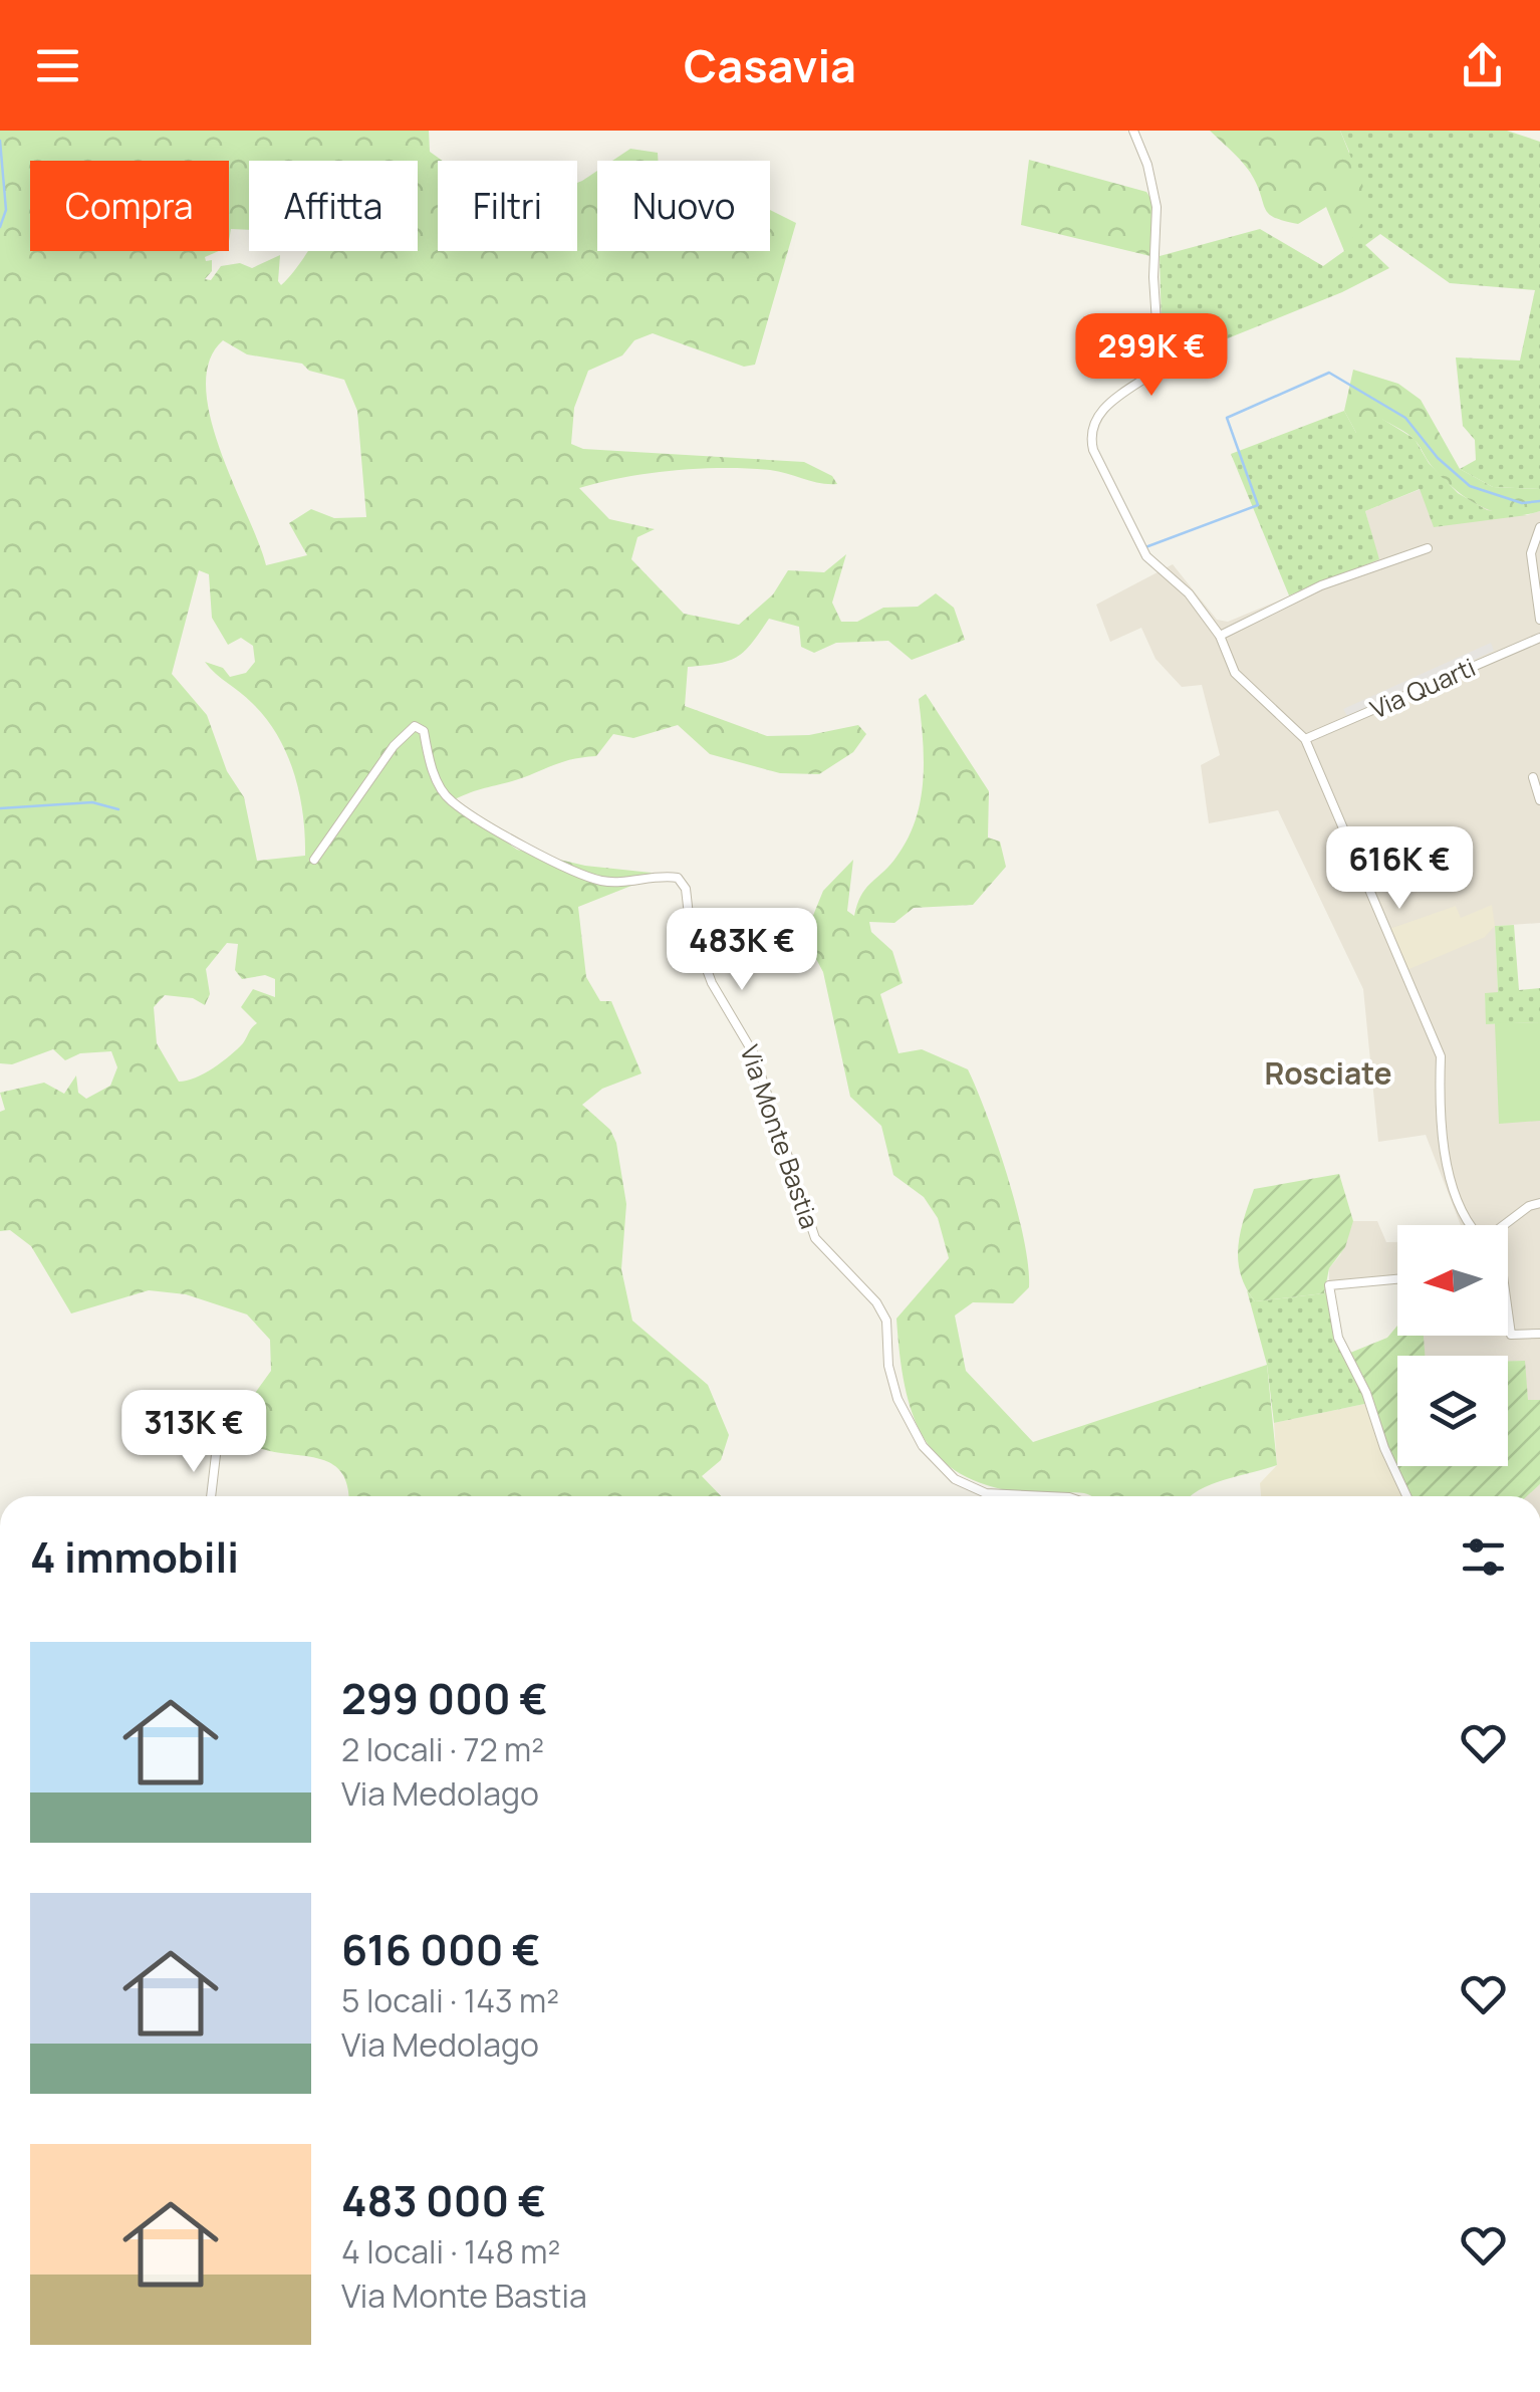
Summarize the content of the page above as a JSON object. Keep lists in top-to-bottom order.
{
  "streets": {
    "street": ["Via Quarti", "Via Monte Bastia"]
  },
  "districts": ["Rosciate"],
  "north": "left",
  "page": {
    "header": "Casavia",
    "chip": [
      "Compra",
      "Affitta",
      "Filtri",
      "Nuovo"
    ],
    "price": [
      "299K €",
      "616K €",
      "483K €",
      "313K €"
    ],
    "heading": "4 immobili",
    "list": [
      {
        "name": "299 000 €",
        "note": "2 locali · 72 m² · Via Medolago"
      },
      {
        "name": "616 000 €",
        "note": "5 locali · 143 m² · Via Medolago"
      },
      {
        "name": "483 000 €",
        "note": "4 locali · 148 m² · Via Monte Bastia"
      }
    ]
  }
}
